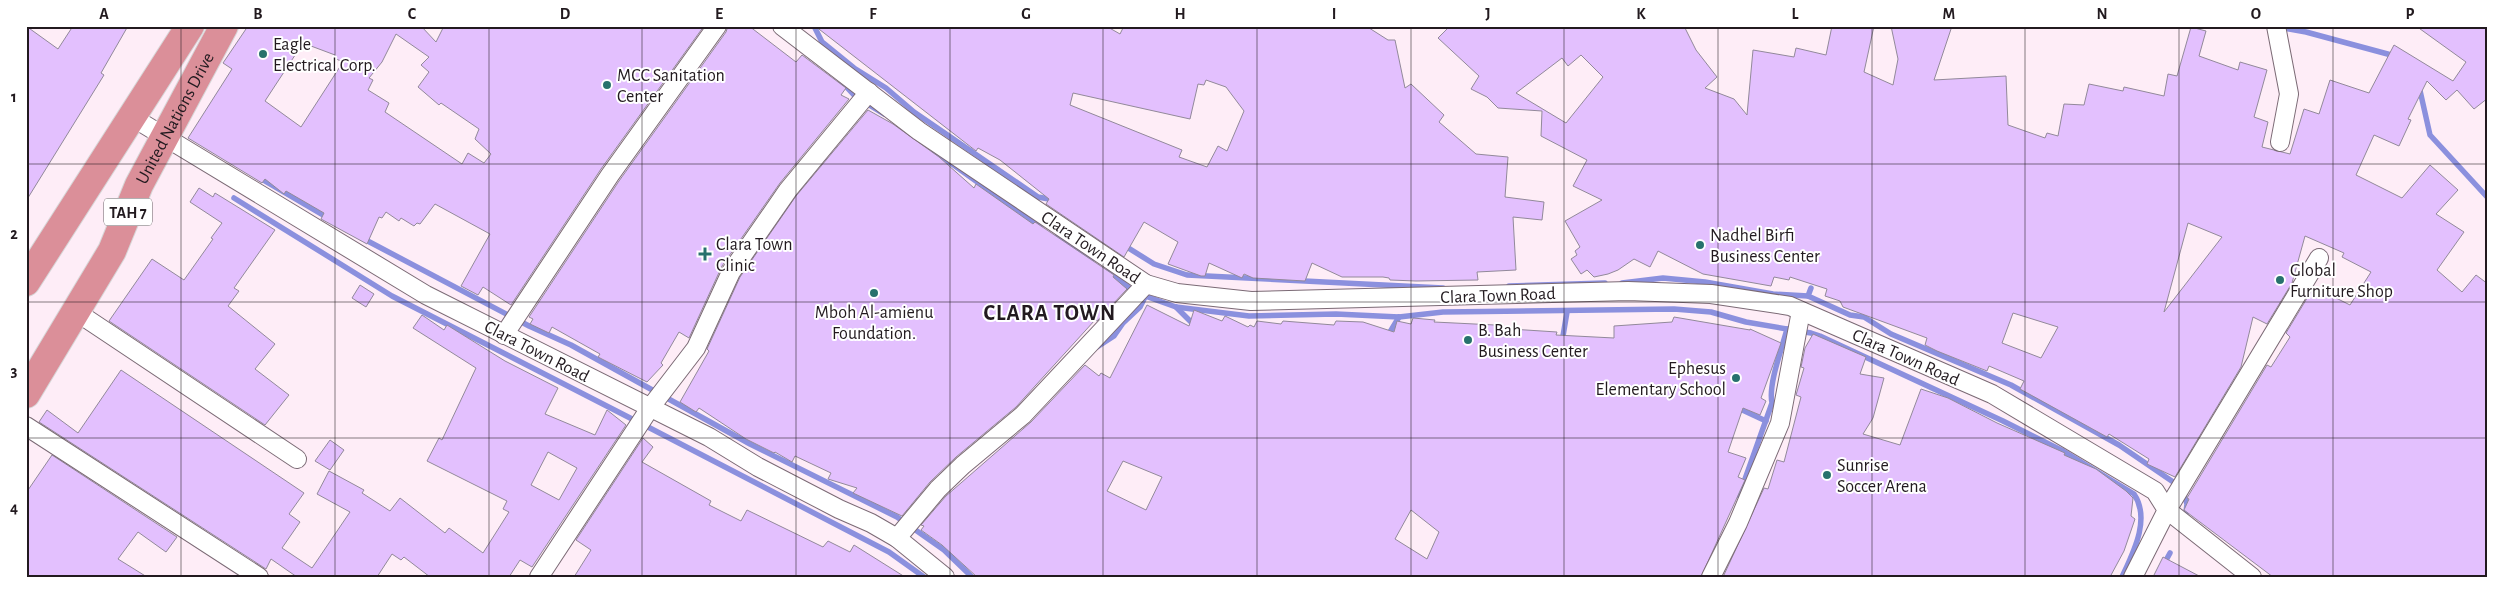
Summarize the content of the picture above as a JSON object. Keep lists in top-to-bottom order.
{
  "streets": {
    "highway": ["United Nations Drive", "TAH 7"],
    "street": ["Clara Town Road"]
  },
  "crossings": [
    ["United Nations Drive", "Clara Town Road"]
  ],
  "districts": ["CLARA TOWN"],
  "places": {
    "other": [
      "Eagle Electrical Corp.",
      "MCC Sanitation Center",
      "Nadhel Birfi Business Center",
      "Global Furniture Shop",
      "Mboh Al-amienu Foundation.",
      "B. Bah Business Center",
      "Ephesus Elementary School",
      "Sunrise Soccer Arena"
    ],
    "health": ["Clara Town Clinic"]
  },
  "grid": {
    "columns": [
      "A",
      "B",
      "C",
      "D",
      "E",
      "F",
      "G",
      "H",
      "I",
      "J",
      "K",
      "L",
      "M",
      "N",
      "O",
      "P"
    ],
    "rows": [
      "1",
      "2",
      "3",
      "4"
    ]
  }
}
